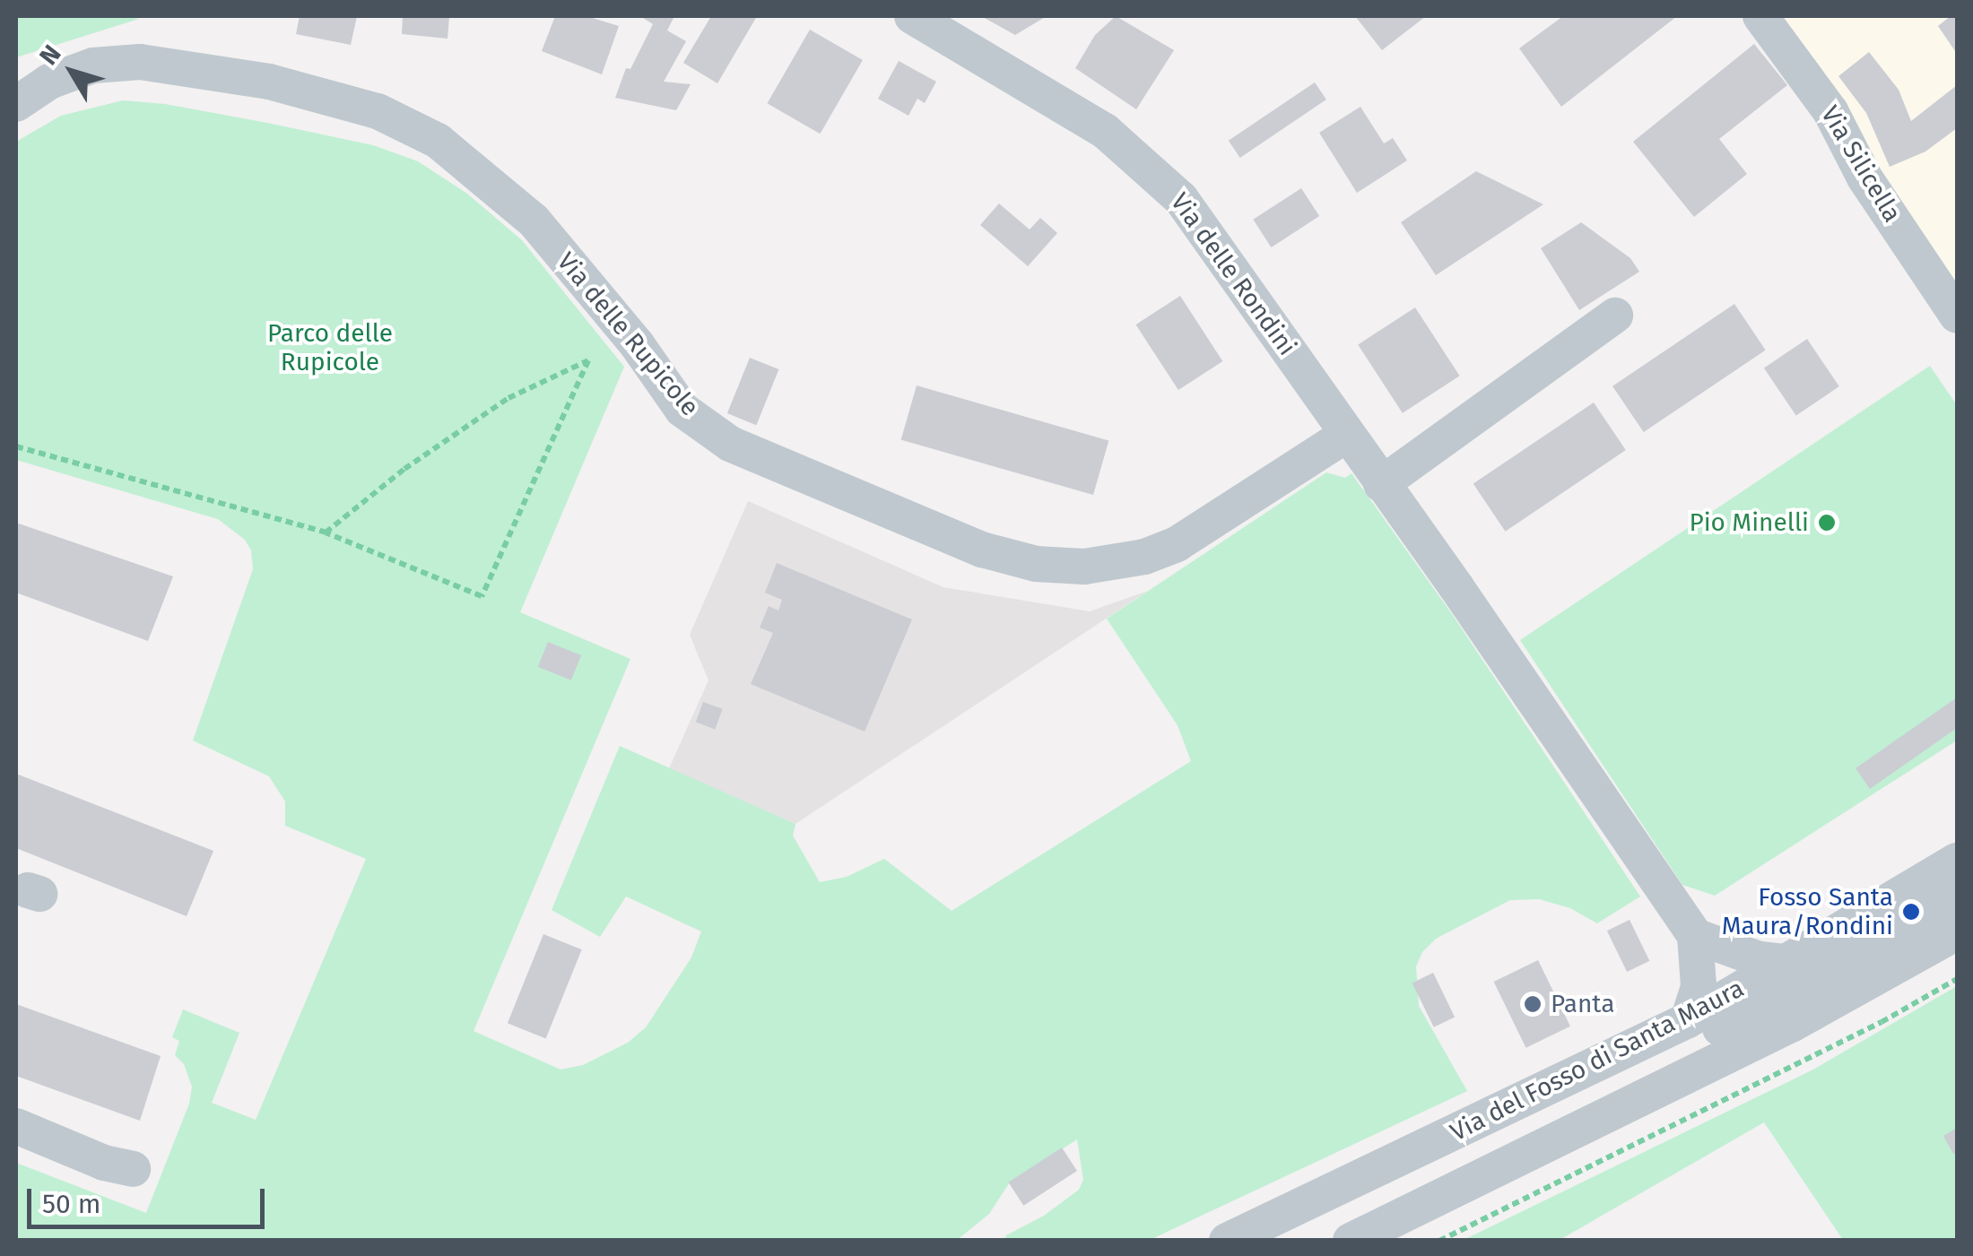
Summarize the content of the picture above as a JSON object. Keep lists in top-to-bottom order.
{
  "streets": {
    "street": [
      "Via Silicella",
      "Via delle Rondini",
      "Via delle Rupicole",
      "Via del Fosso di Santa Maura"
    ]
  },
  "crossings": [
    ["Via delle Rondini", "Via delle Rupicole"]
  ],
  "parks": ["Parco delle Rupicole"],
  "places": ["Pio Minelli", "Fosso Santa Maura/Rondini", "Panta"],
  "scale_bar": "50 m",
  "north": "top left"
}
